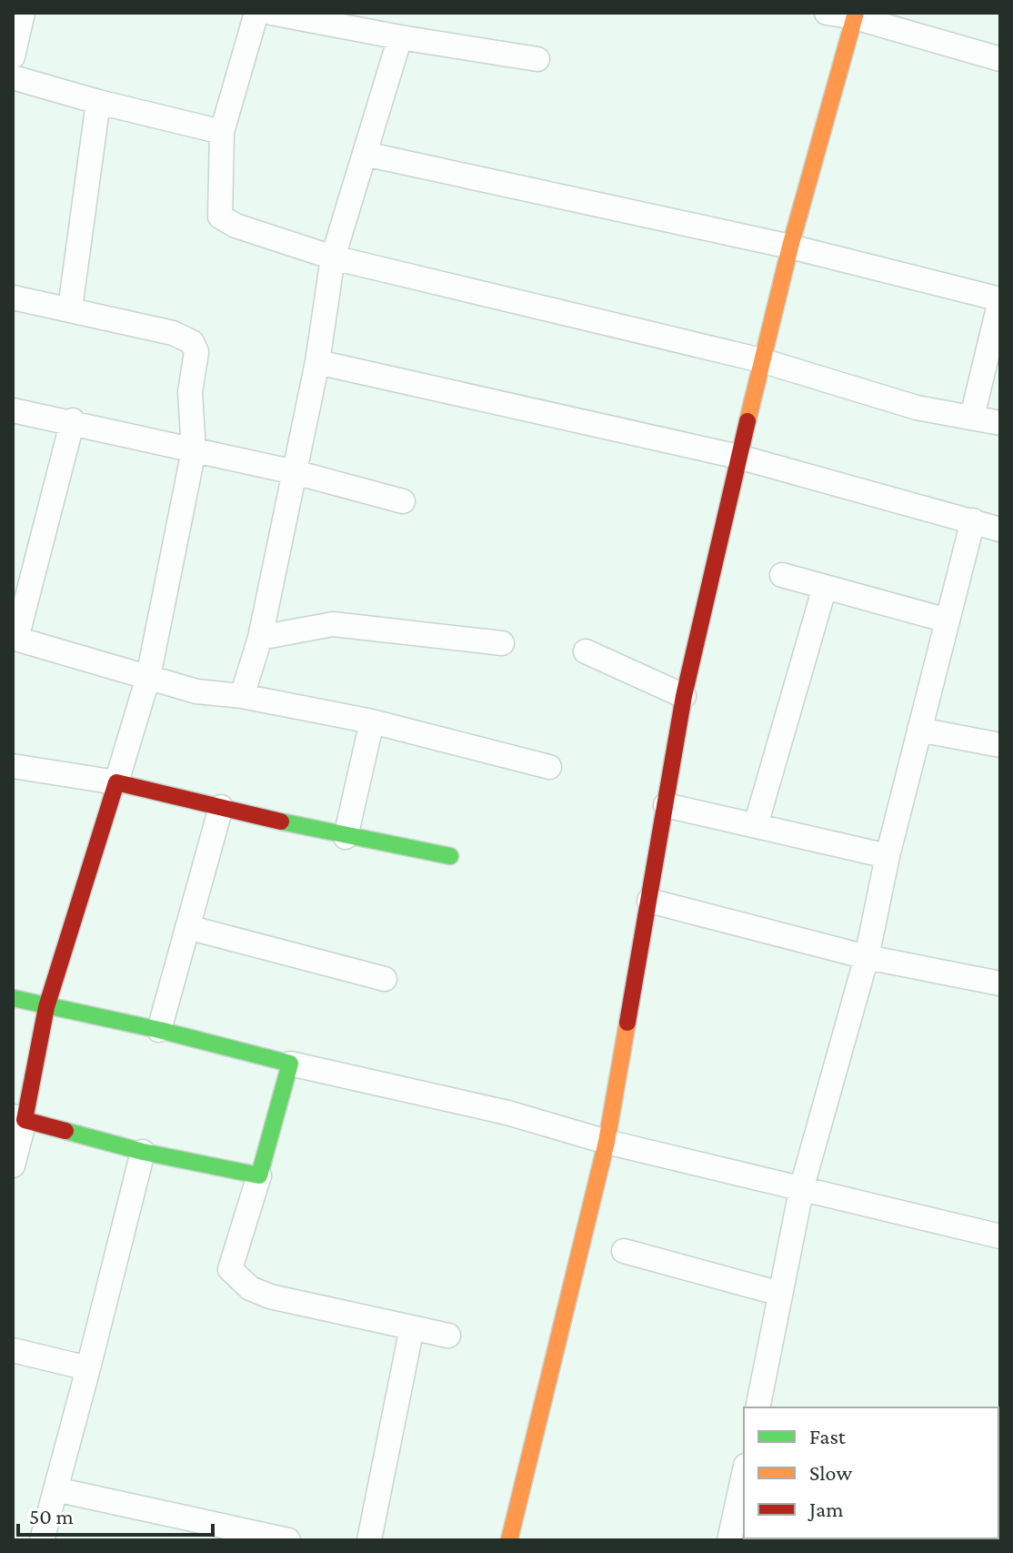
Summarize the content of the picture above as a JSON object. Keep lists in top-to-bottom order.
{
  "legend": ["Fast", "Slow", "Jam"],
  "scale_bar": "50 m"
}
